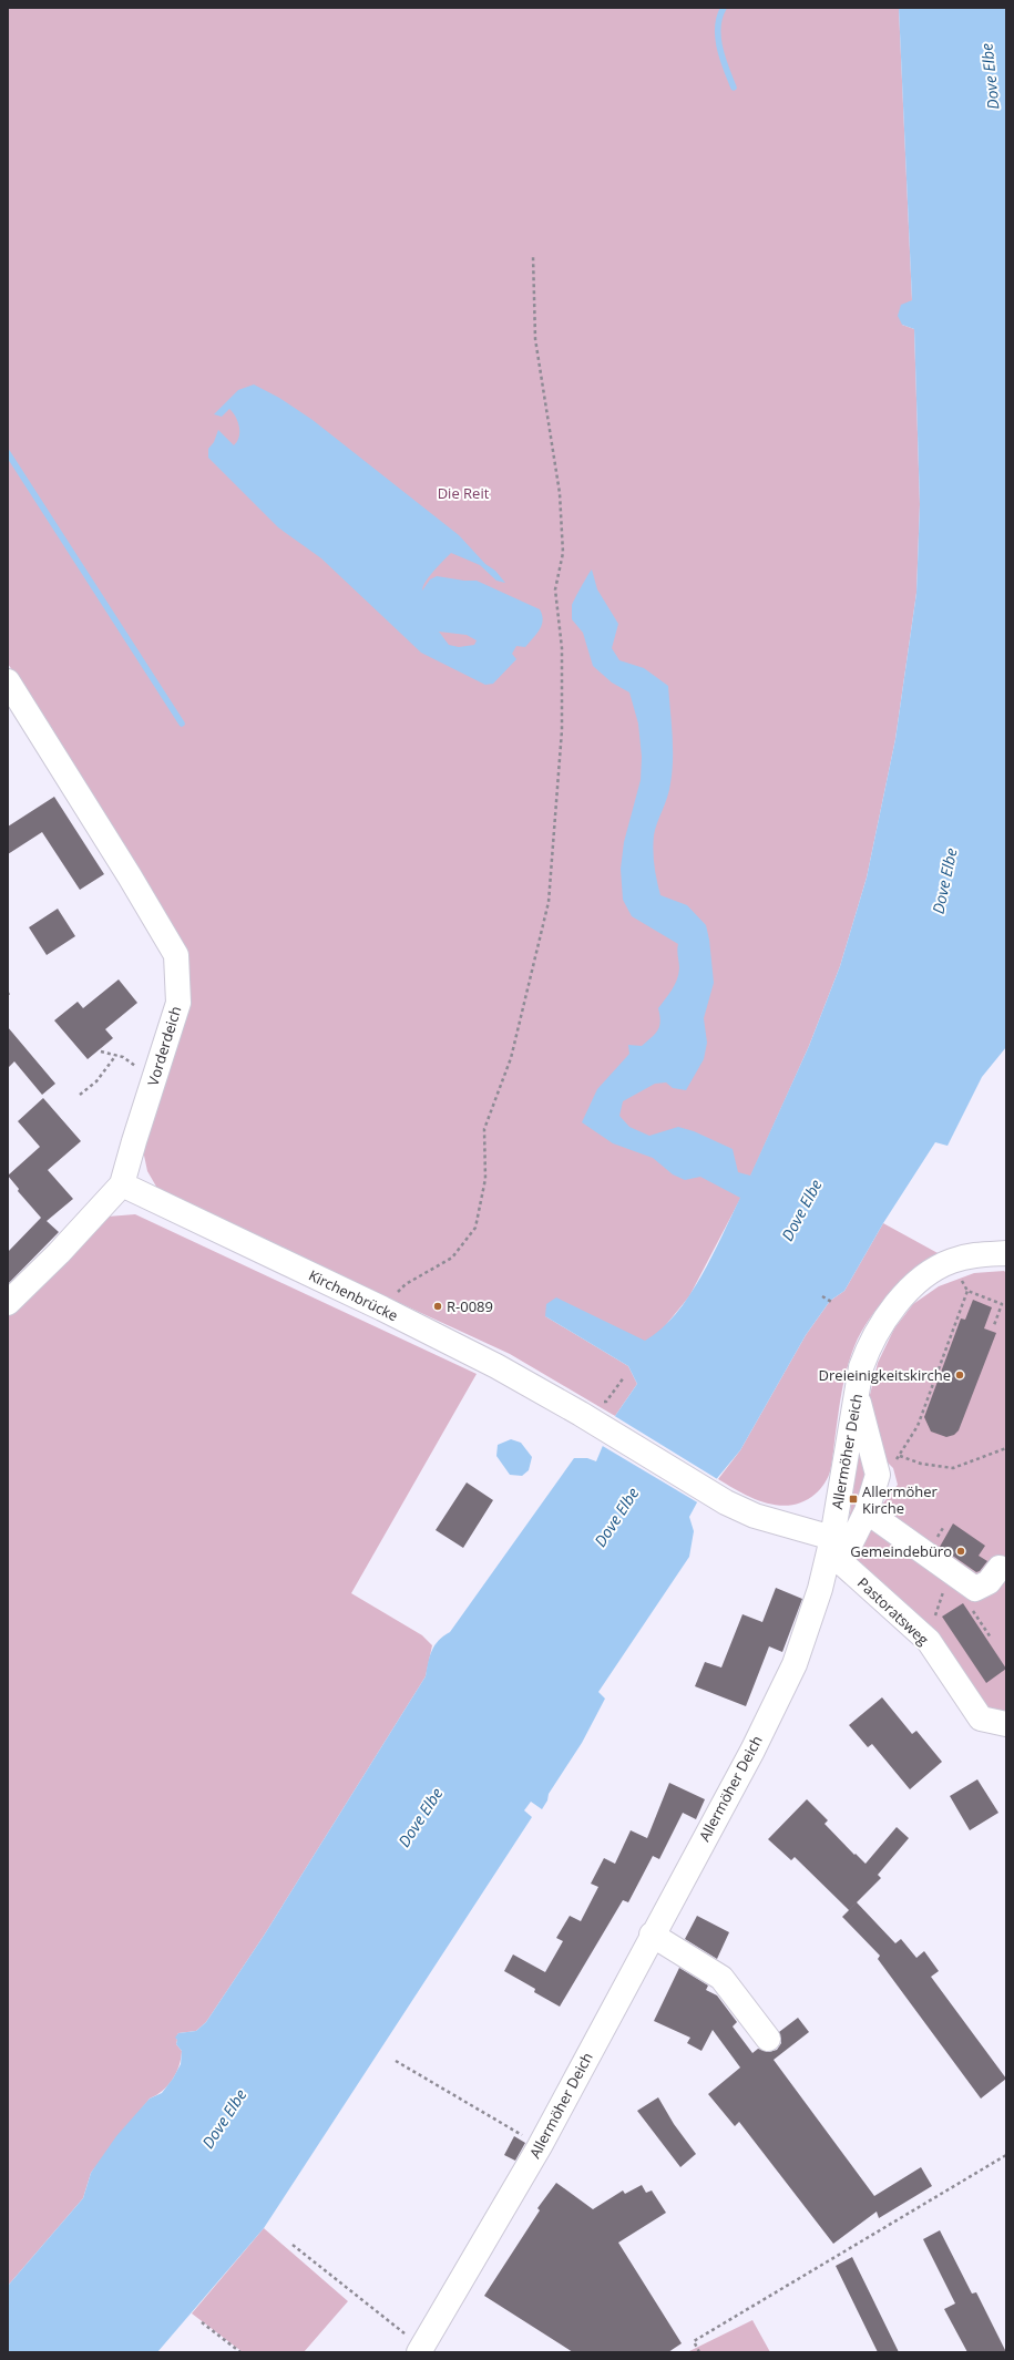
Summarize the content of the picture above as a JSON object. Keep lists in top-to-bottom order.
{
  "streets": {
    "street": [
      "Vorderdeich",
      "Kirchenbrücke",
      "Allermöher Deich",
      "Pastoratsweg"
    ]
  },
  "crossings": [
    ["Vorderdeich", "Kirchenbrücke"],
    ["Kirchenbrücke", "Allermöher Deich"],
    ["Kirchenbrücke", "Pastoratsweg"],
    ["Allermöher Deich", "Pastoratsweg"]
  ],
  "water": ["Dove Elbe"],
  "parks": ["Die Reit"],
  "places": {
    "other": ["R-0089", "Dreieinigkeitskirche", "Gemeindebüro"],
    "transit": ["Allermöher Kirche"]
  }
}
